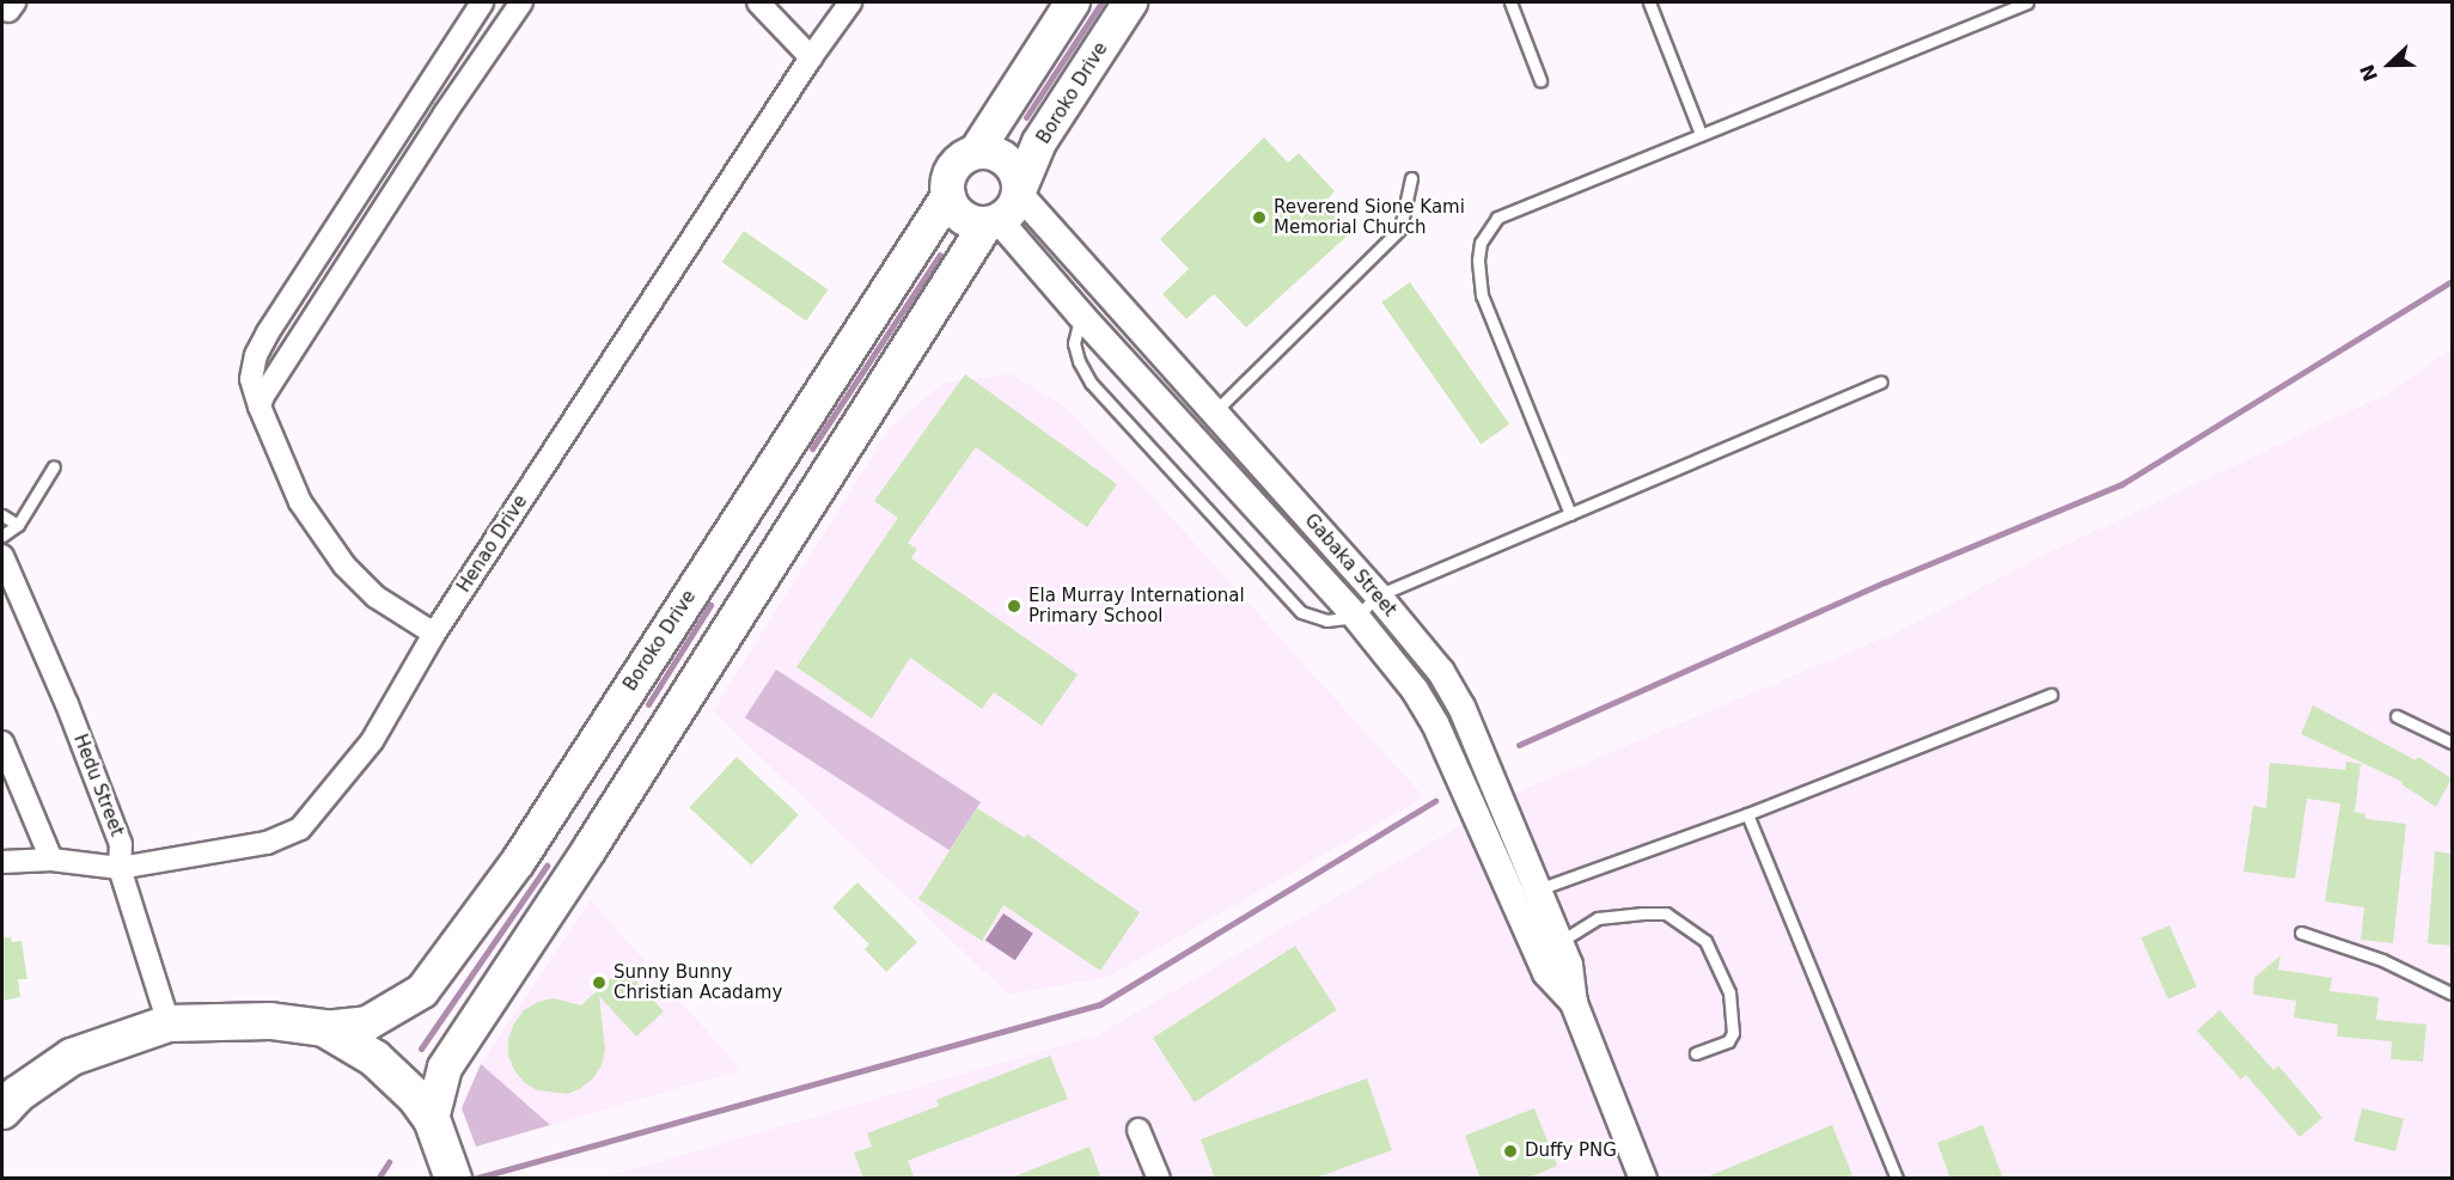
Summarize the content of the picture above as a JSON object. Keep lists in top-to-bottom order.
{
  "streets": {
    "main road": ["Boroko Drive"],
    "street": ["Henao Drive", "Gabaka Street", "Hedu Street"]
  },
  "crossings": [
    ["Boroko Drive", "Gabaka Street"],
    ["Henao Drive", "Hedu Street"]
  ],
  "places": [
    "Reverend Sione Kami Memorial Church",
    "Ela Murray International Primary School",
    "Sunny Bunny Christian Acadamy",
    "Duffy PNG"
  ],
  "north": "left"
}
